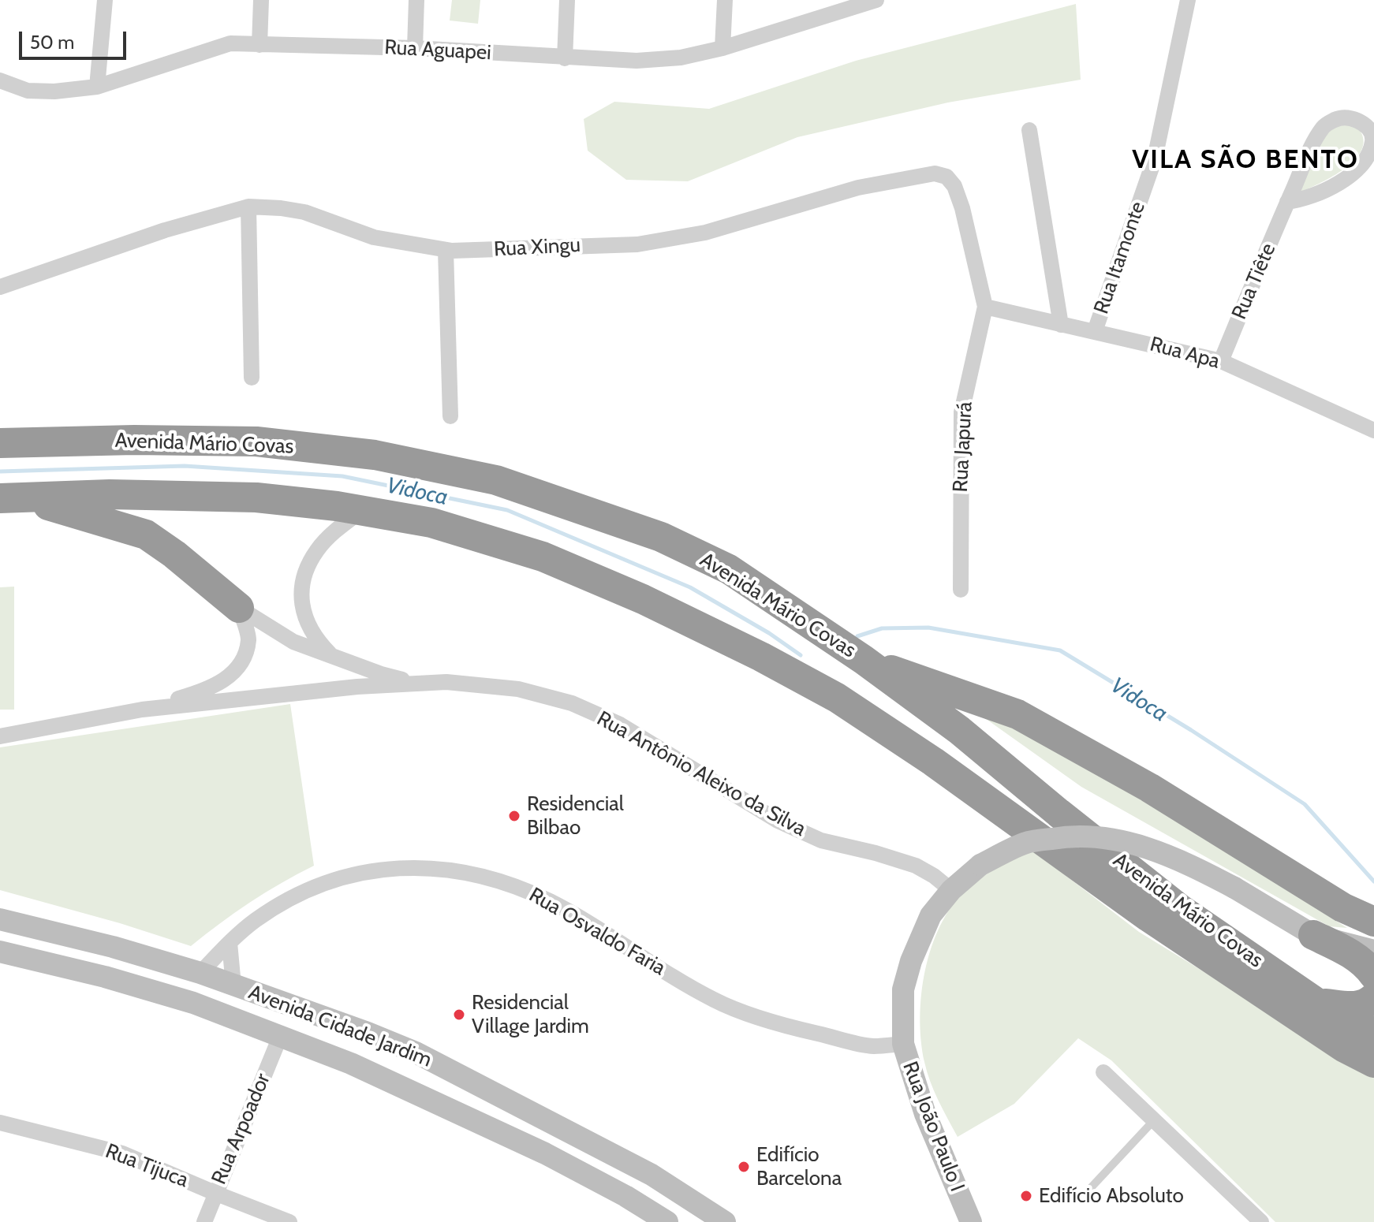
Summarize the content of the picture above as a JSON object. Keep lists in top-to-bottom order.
{
  "streets": {
    "highway": ["Avenida Mário Covas"],
    "main road": ["Avenida Cidade Jardim", "Rua João Paulo I"],
    "street": [
      "Rua Aguapei",
      "Rua Xingu",
      "Rua Itamonte",
      "Rua Tiête",
      "Rua Apa",
      "Rua Japurá",
      "Rua Antônio Aleixo da Silva",
      "Rua Osvaldo Faria",
      "Rua Arpoador",
      "Rua Tijuca"
    ]
  },
  "crossings": [
    ["Rua Xingu", "Rua Apa"],
    ["Rua Xingu", "Rua Japurá"],
    ["Rua Itamonte", "Rua Apa"],
    ["Rua Tiête", "Rua Apa"],
    ["Rua Apa", "Rua Japurá"],
    ["Rua Antônio Aleixo da Silva", "Rua João Paulo I"],
    ["Rua Osvaldo Faria", "Avenida Cidade Jardim"],
    ["Rua Osvaldo Faria", "Rua João Paulo I"],
    ["Avenida Cidade Jardim", "Rua Arpoador"],
    ["Rua Arpoador", "Rua Tijuca"]
  ],
  "districts": ["VILA SÃO BENTO"],
  "water": ["Vidoca"],
  "places": [
    "Residencial Bilbao",
    "Residencial Village Jardim",
    "Edifício Barcelona",
    "Edifício Absoluto"
  ],
  "scale_bar": "50 m"
}
